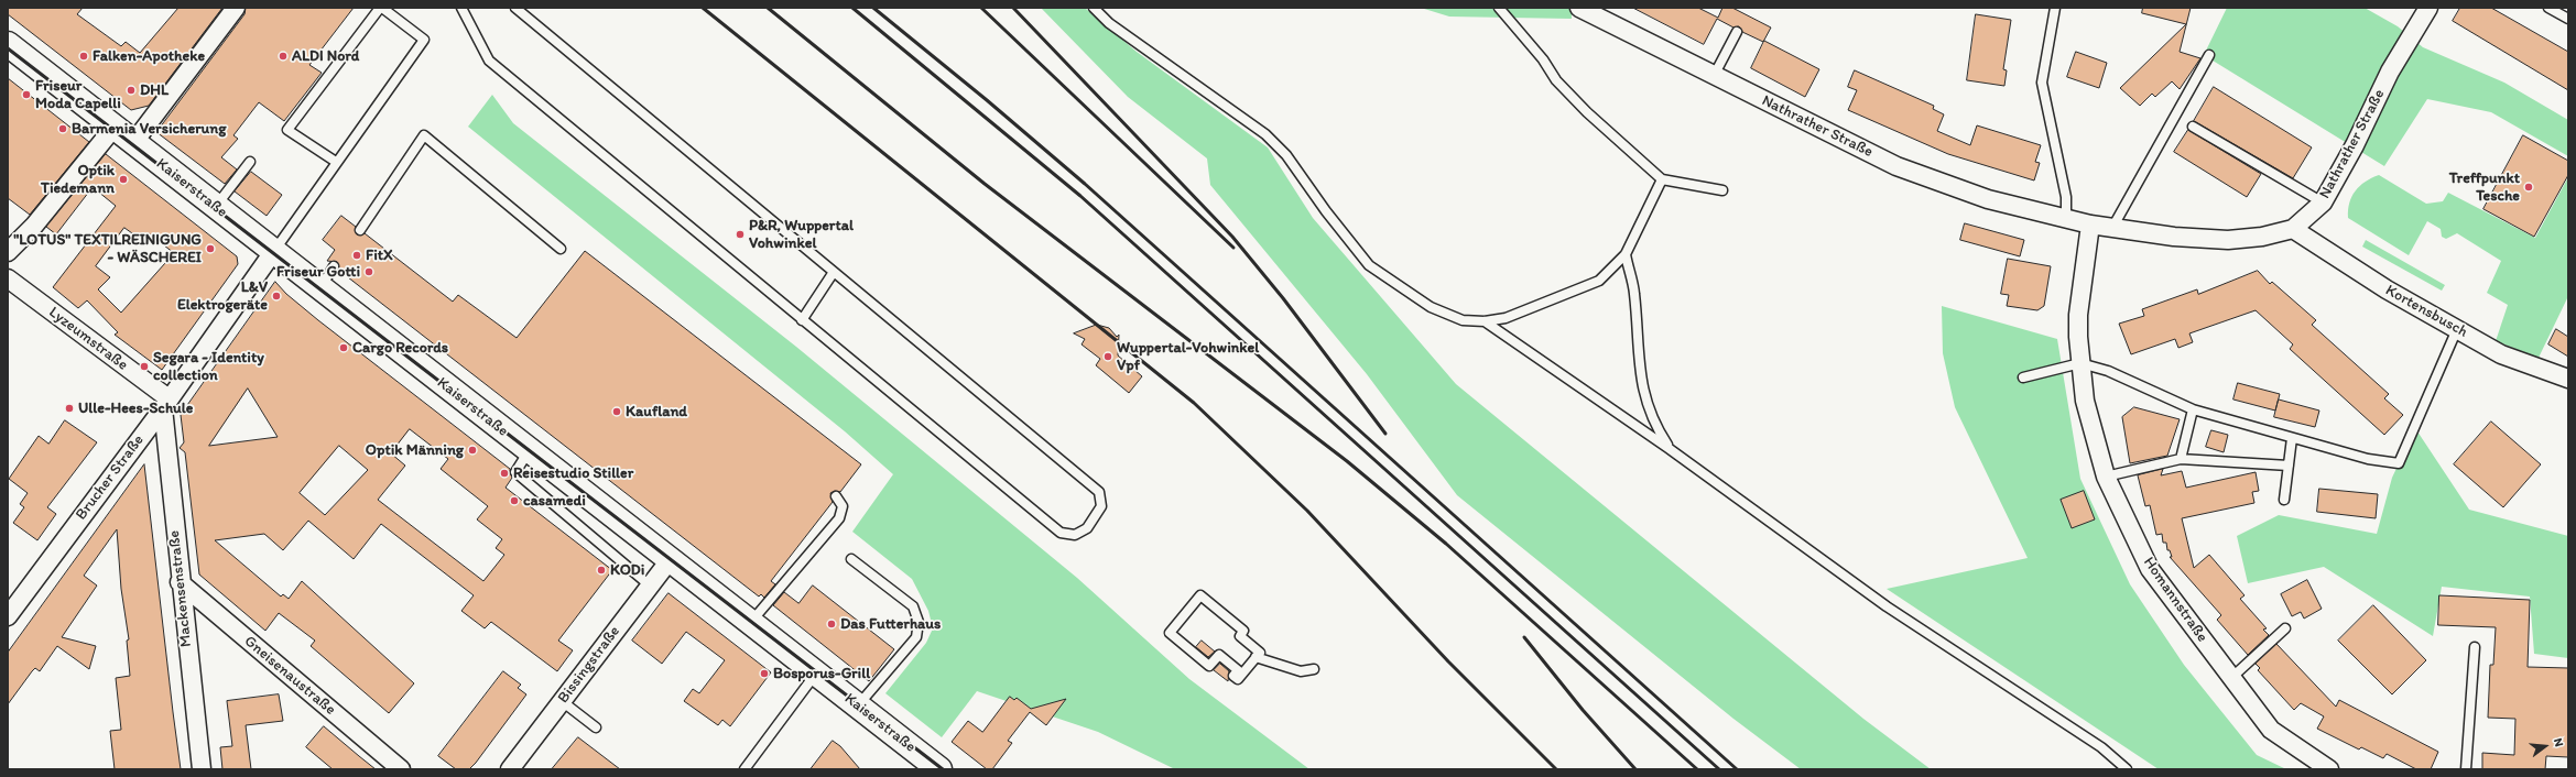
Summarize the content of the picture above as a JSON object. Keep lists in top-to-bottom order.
{
  "streets": {
    "main road": ["Kaiserstraße"],
    "street": [
      "Nathrather Straße",
      "Kortensbusch",
      "Lyzeumstraße",
      "Brucher Straße",
      "Mackensenstraße",
      "Homannstraße",
      "Bissingstraße",
      "Gneisenaustraße"
    ]
  },
  "crossings": [
    ["Nathrather Straße", "Kortensbusch"],
    ["Nathrather Straße", "Homannstraße"],
    ["Kaiserstraße", "Brucher Straße"],
    ["Kaiserstraße", "Bissingstraße"],
    ["Lyzeumstraße", "Brucher Straße"],
    ["Lyzeumstraße", "Mackensenstraße"],
    ["Brucher Straße", "Mackensenstraße"],
    ["Mackensenstraße", "Gneisenaustraße"]
  ],
  "places": [
    "Falken-Apotheke",
    "ALDI Nord",
    "DHL",
    "Friseur Moda Capelli",
    "Barmenia Versicherung",
    "Optik Tiedemann",
    "Treffpunkt Tesche",
    "P&R, Wuppertal Vohwinkel",
    "\"LOTUS\" TEXTILREINIGUNG - WÄSCHEREI",
    "FitX",
    "Friseur Gotti",
    "L&V Elektrogeräte",
    "Cargo Records",
    "Wuppertal-Vohwinkel Vpf",
    "Segara - Identity collection",
    "Ulle-Hees-Schule",
    "Kaufland",
    "Optik Männing",
    "Reisestudio Stiller",
    "casamedi",
    "KODi",
    "Das Futterhaus",
    "Bosporus-Grill"
  ],
  "north": "right"
}
